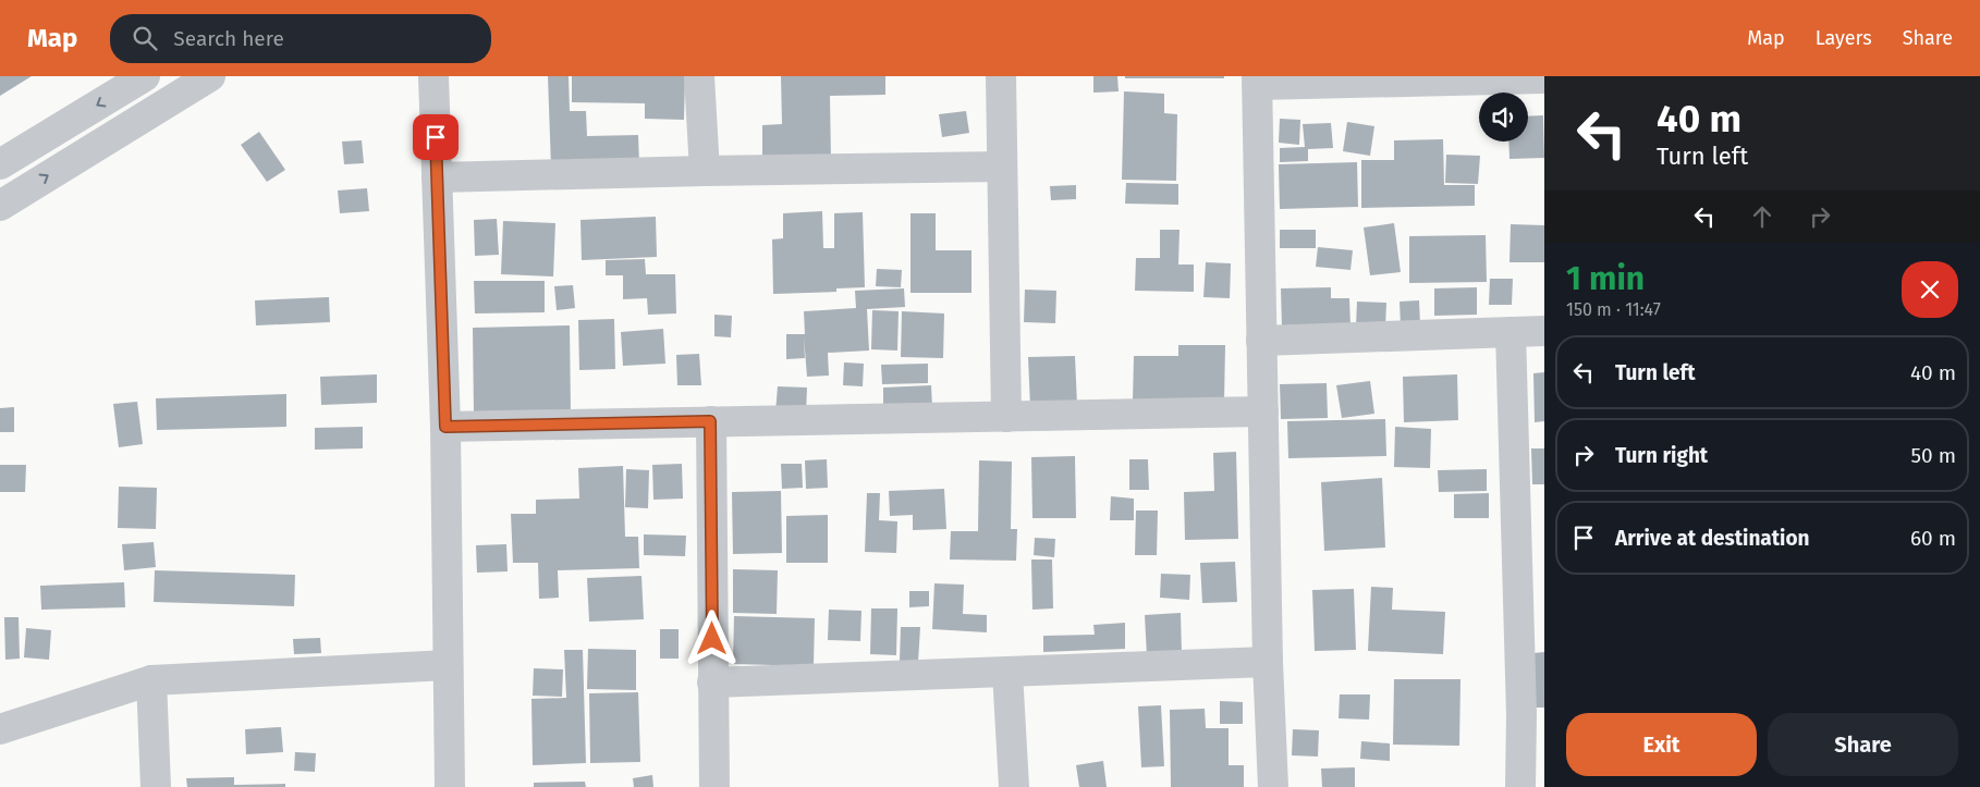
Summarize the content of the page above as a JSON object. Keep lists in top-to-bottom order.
{
  "page": {
    "header": "Map",
    "search": "Search here",
    "nav": ["Map", "Layers", "Share"],
    "turn": ["40 m", "Turn left"],
    "heading": ["1 min", "150 m · 11:47"],
    "list": [
      {
        "name": "Turn left",
        "value": "40 m"
      },
      {
        "name": "Turn right",
        "value": "50 m"
      },
      {
        "name": "Arrive at destination",
        "value": "60 m"
      }
    ],
    "buttons": ["Exit", "Share"]
  }
}
